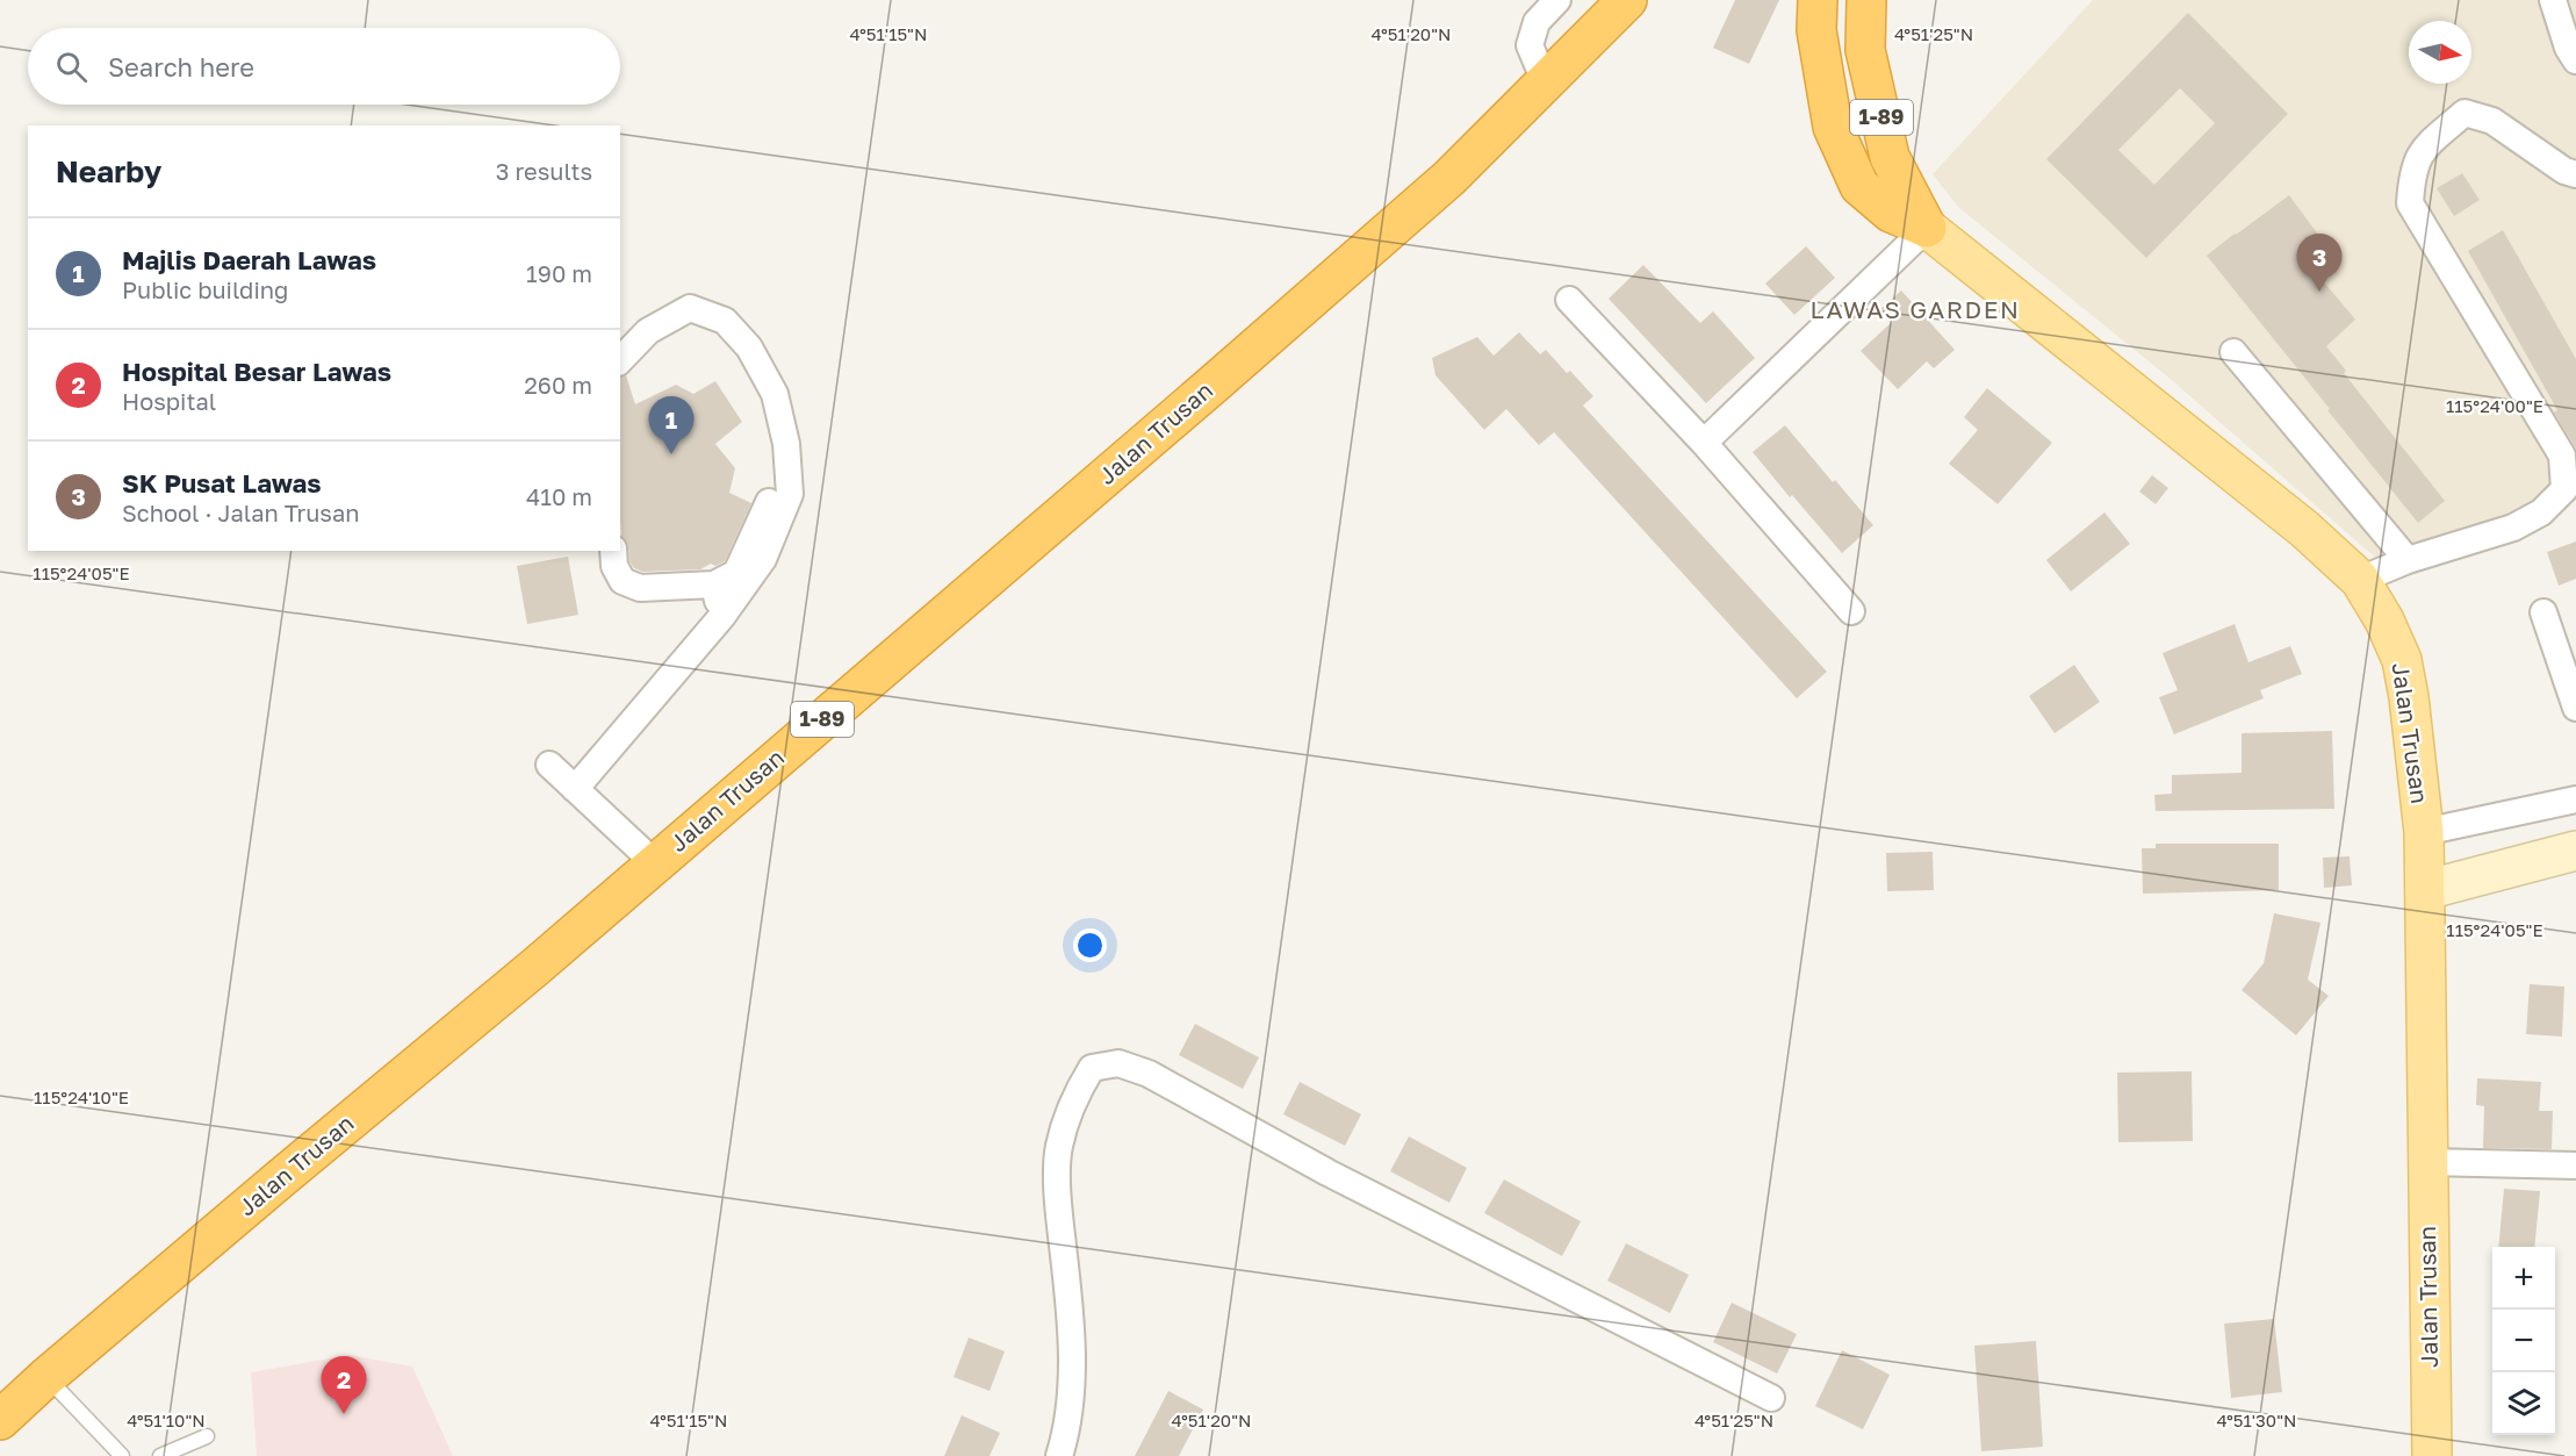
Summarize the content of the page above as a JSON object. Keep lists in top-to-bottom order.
{
  "streets": {
    "highway": ["1-89", "Jalan Trusan"]
  },
  "districts": ["LAWAS GARDEN"],
  "north": "right",
  "page": {
    "search": "Search here",
    "heading": ["Nearby", "3 results"],
    "list": [
      {
        "mark": "1",
        "name": "Majlis Daerah Lawas",
        "note": "Public building",
        "value": "190 m"
      },
      {
        "mark": "2",
        "name": "Hospital Besar Lawas",
        "note": "Hospital",
        "value": "260 m"
      },
      {
        "mark": "3",
        "name": "SK Pusat Lawas",
        "note": "School · Jalan Trusan",
        "value": "410 m"
      }
    ],
    "pins": ["3", "1", "2"],
    "map_buttons": ["+", "−"]
  },
  "coordinates": [
    "4°51'15\"N",
    "4°51'20\"N",
    "4°51'25\"N",
    "115°24'00\"E",
    "115°24'05\"E",
    "115°24'10\"E",
    "4°51'10\"N",
    "4°51'30\"N"
  ]
}
